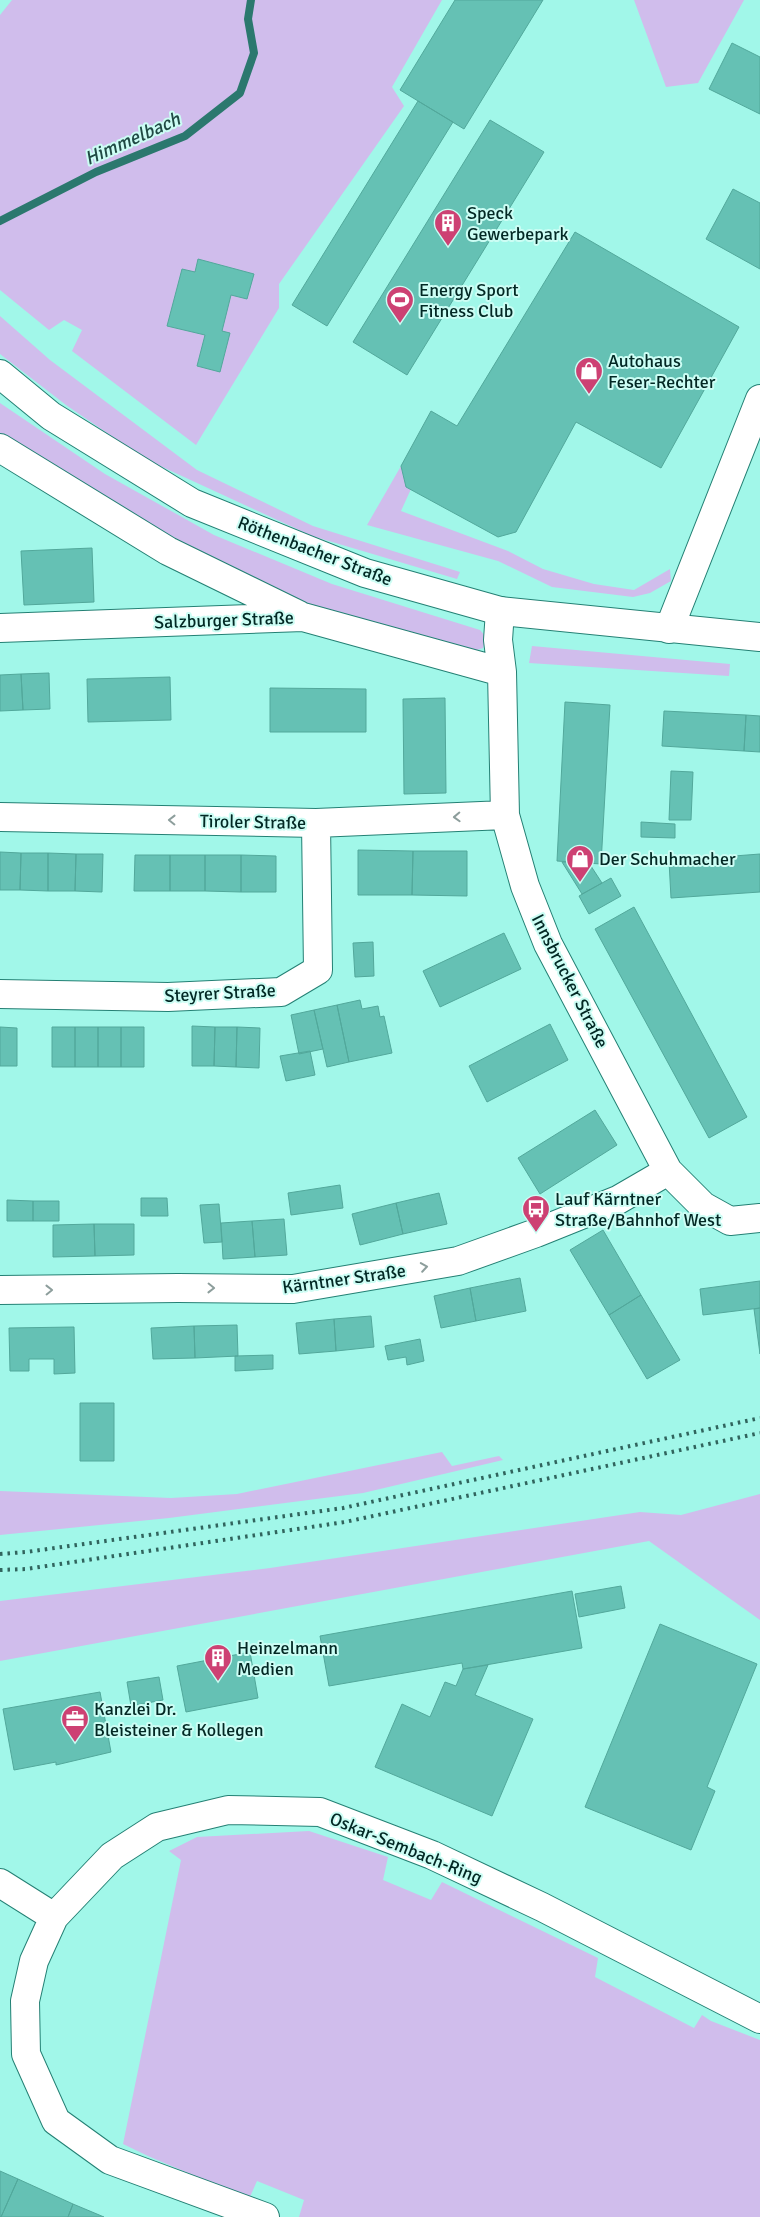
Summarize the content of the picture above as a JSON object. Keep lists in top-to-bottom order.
{
  "streets": {
    "street": [
      "Röthenbacher Straße",
      "Salzburger Straße",
      "Tiroler Straße",
      "Innsbrucker Straße",
      "Steyrer Straße",
      "Kärntner Straße",
      "Oskar-Sembach-Ring"
    ]
  },
  "crossings": [
    ["Röthenbacher Straße", "Innsbrucker Straße"],
    ["Salzburger Straße", "Innsbrucker Straße"],
    ["Tiroler Straße", "Innsbrucker Straße"],
    ["Tiroler Straße", "Steyrer Straße"],
    ["Innsbrucker Straße", "Kärntner Straße"]
  ],
  "one_way": ["Tiroler Straße", "Kärntner Straße"],
  "water": ["Himmelbach"],
  "places": {
    "building": ["Speck Gewerbepark", "Heinzelmann Medien"],
    "sports": ["Energy Sport Fitness Club"],
    "shop": ["Autohaus Feser-Rechter", "Der Schuhmacher"],
    "bus stop": ["Lauf Kärntner Straße/Bahnhof West"],
    "office": ["Kanzlei Dr. Bleisteiner & Kollegen"]
  }
}
